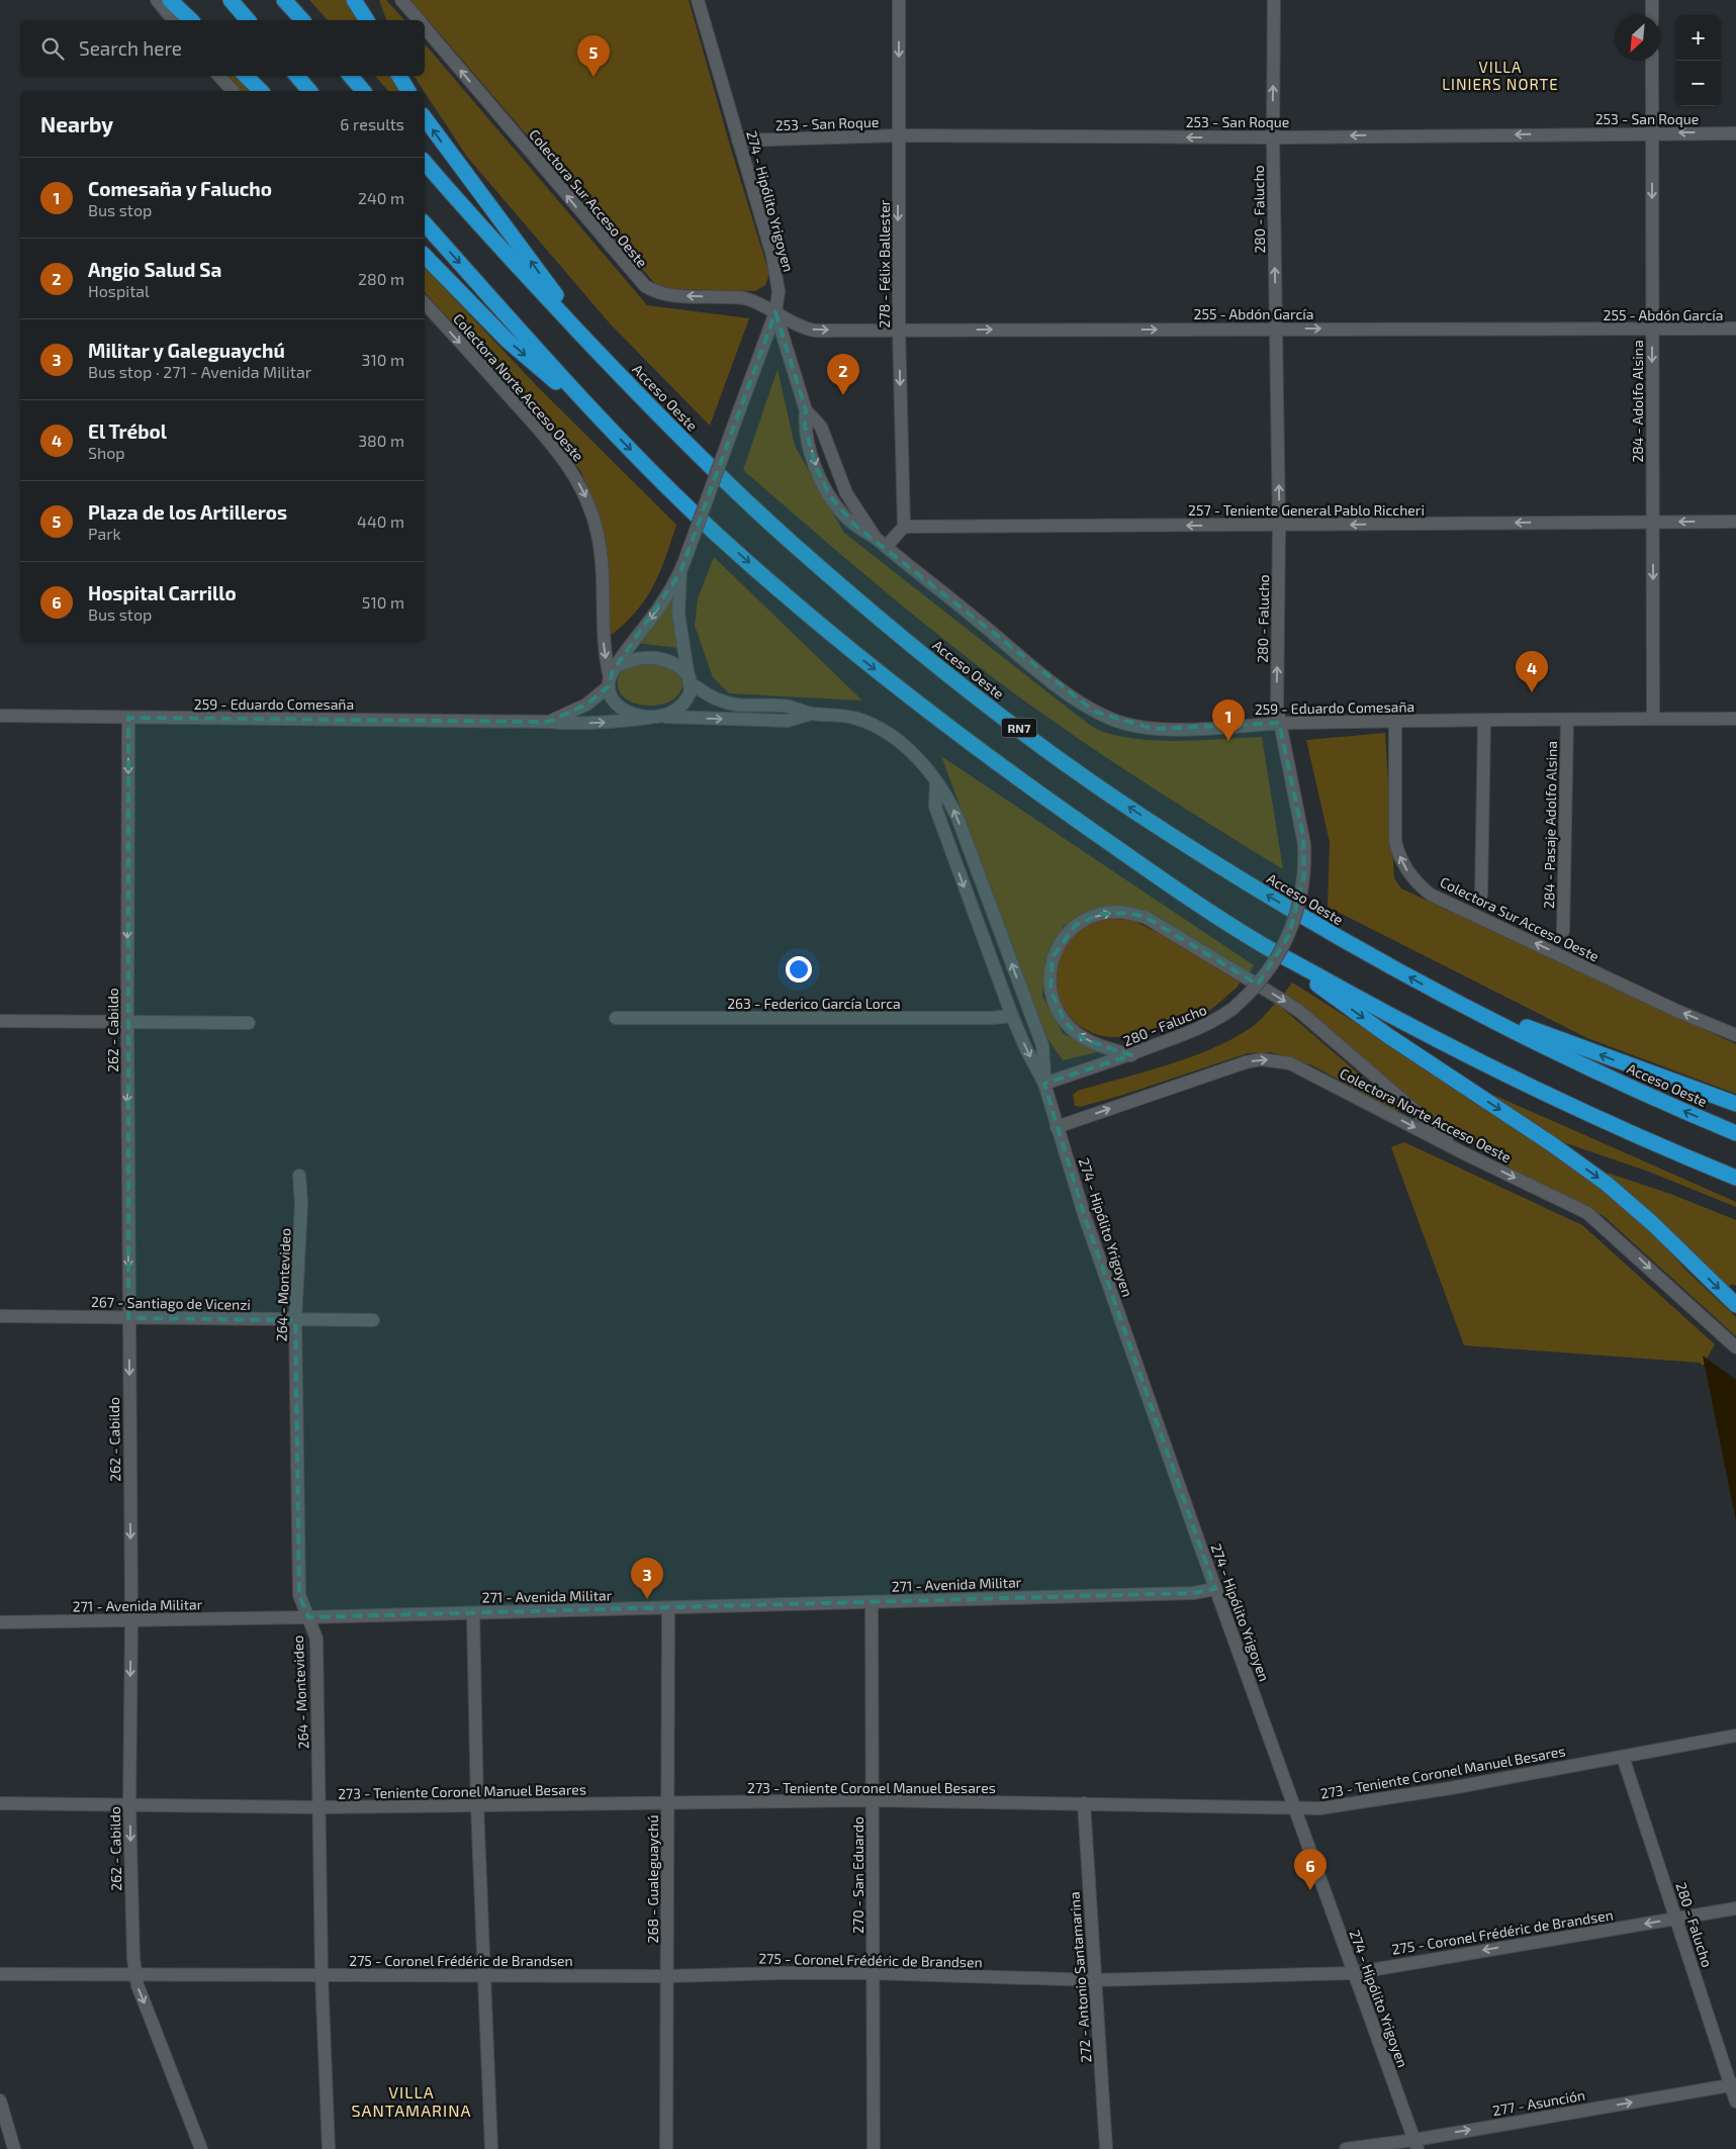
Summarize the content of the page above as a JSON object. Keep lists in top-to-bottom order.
{
  "streets": {
    "highway": ["Acceso Oeste", "RN7"],
    "street": [
      "253 - San Roque",
      "Colectora Sur Acceso Oeste",
      "274 - Hipólito Yrigoyen",
      "280 - Falucho",
      "278 - Félix Ballester",
      "255 - Abdón García",
      "Colectora Norte Acceso Oeste",
      "284 - Adolfo Alsina",
      "257 - Teniente General Pablo Riccheri",
      "259 - Eduardo Comesaña",
      "284 - Pasaje Adolfo Alsina",
      "263 - Federico García Lorca",
      "262 - Cabildo",
      "264 - Montevideo",
      "267 - Santiago de Vicenzi",
      "271 - Avenida Militar",
      "273 - Teniente Coronel Manuel Besares",
      "270 - San Eduardo",
      "268 - Gualeguaychú",
      "275 - Coronel Frédéric de Brandsen",
      "272 - Antonio Santamarina",
      "277 - Asunción"
    ]
  },
  "crossings": [
    ["253 - San Roque", "274 - Hipólito Yrigoyen"],
    ["253 - San Roque", "280 - Falucho"],
    ["253 - San Roque", "278 - Félix Ballester"],
    ["253 - San Roque", "284 - Adolfo Alsina"],
    ["Colectora Sur Acceso Oeste", "274 - Hipólito Yrigoyen"],
    ["Colectora Sur Acceso Oeste", "255 - Abdón García"],
    ["Colectora Sur Acceso Oeste", "259 - Eduardo Comesaña"],
    ["274 - Hipólito Yrigoyen", "280 - Falucho"],
    ["274 - Hipólito Yrigoyen", "255 - Abdón García"],
    ["274 - Hipólito Yrigoyen", "Colectora Norte Acceso Oeste"],
    ["274 - Hipólito Yrigoyen", "259 - Eduardo Comesaña"],
    ["274 - Hipólito Yrigoyen", "263 - Federico García Lorca"],
    ["274 - Hipólito Yrigoyen", "271 - Avenida Militar"],
    ["274 - Hipólito Yrigoyen", "273 - Teniente Coronel Manuel Besares"],
    ["274 - Hipólito Yrigoyen", "275 - Coronel Frédéric de Brandsen"],
    ["274 - Hipólito Yrigoyen", "277 - Asunción"],
    ["280 - Falucho", "255 - Abdón García"],
    ["280 - Falucho", "257 - Teniente General Pablo Riccheri"],
    ["280 - Falucho", "259 - Eduardo Comesaña"],
    ["280 - Falucho", "273 - Teniente Coronel Manuel Besares"],
    ["280 - Falucho", "275 - Coronel Frédéric de Brandsen"],
    ["280 - Falucho", "277 - Asunción"],
    ["278 - Félix Ballester", "255 - Abdón García"],
    ["278 - Félix Ballester", "257 - Teniente General Pablo Riccheri"],
    ["255 - Abdón García", "284 - Adolfo Alsina"],
    ["Colectora Norte Acceso Oeste", "259 - Eduardo Comesaña"],
    ["284 - Adolfo Alsina", "257 - Teniente General Pablo Riccheri"],
    ["284 - Adolfo Alsina", "259 - Eduardo Comesaña"],
    ["259 - Eduardo Comesaña", "284 - Pasaje Adolfo Alsina"],
    ["259 - Eduardo Comesaña", "262 - Cabildo"],
    ["262 - Cabildo", "267 - Santiago de Vicenzi"],
    ["262 - Cabildo", "271 - Avenida Militar"],
    ["262 - Cabildo", "273 - Teniente Coronel Manuel Besares"],
    ["262 - Cabildo", "275 - Coronel Frédéric de Brandsen"],
    ["264 - Montevideo", "267 - Santiago de Vicenzi"],
    ["264 - Montevideo", "271 - Avenida Militar"],
    ["264 - Montevideo", "273 - Teniente Coronel Manuel Besares"],
    ["264 - Montevideo", "275 - Coronel Frédéric de Brandsen"],
    ["271 - Avenida Militar", "270 - San Eduardo"],
    ["271 - Avenida Militar", "268 - Gualeguaychú"],
    ["273 - Teniente Coronel Manuel Besares", "270 - San Eduardo"],
    ["273 - Teniente Coronel Manuel Besares", "268 - Gualeguaychú"],
    ["273 - Teniente Coronel Manuel Besares", "272 - Antonio Santamarina"],
    ["270 - San Eduardo", "275 - Coronel Frédéric de Brandsen"],
    ["268 - Gualeguaychú", "275 - Coronel Frédéric de Brandsen"],
    ["275 - Coronel Frédéric de Brandsen", "272 - Antonio Santamarina"]
  ],
  "one_way": [
    "253 - San Roque",
    "Colectora Sur Acceso Oeste",
    "280 - Falucho",
    "278 - Félix Ballester",
    "255 - Abdón García",
    "Colectora Norte Acceso Oeste",
    "284 - Adolfo Alsina",
    "257 - Teniente General Pablo Riccheri",
    "262 - Cabildo",
    "277 - Asunción"
  ],
  "districts": ["VILLA LINIERS NORTE", "VILLA SANTAMARINA"],
  "north": "bottom left",
  "page": {
    "map_buttons": ["+", "−"],
    "search": "Search here",
    "pins": [
      "5",
      "2",
      "4",
      "1",
      "3",
      "6"
    ],
    "heading": ["Nearby", "6 results"],
    "list": [
      {
        "mark": "1",
        "name": "Comesaña y Falucho",
        "note": "Bus stop",
        "value": "240 m"
      },
      {
        "mark": "2",
        "name": "Angio Salud Sa",
        "note": "Hospital",
        "value": "280 m"
      },
      {
        "mark": "3",
        "name": "Militar y Galeguaychú",
        "note": "Bus stop · 271 - Avenida Militar",
        "value": "310 m"
      },
      {
        "mark": "4",
        "name": "El Trébol",
        "note": "Shop",
        "value": "380 m"
      },
      {
        "mark": "5",
        "name": "Plaza de los Artilleros",
        "note": "Park",
        "value": "440 m"
      },
      {
        "mark": "6",
        "name": "Hospital Carrillo",
        "note": "Bus stop",
        "value": "510 m"
      }
    ]
  }
}
